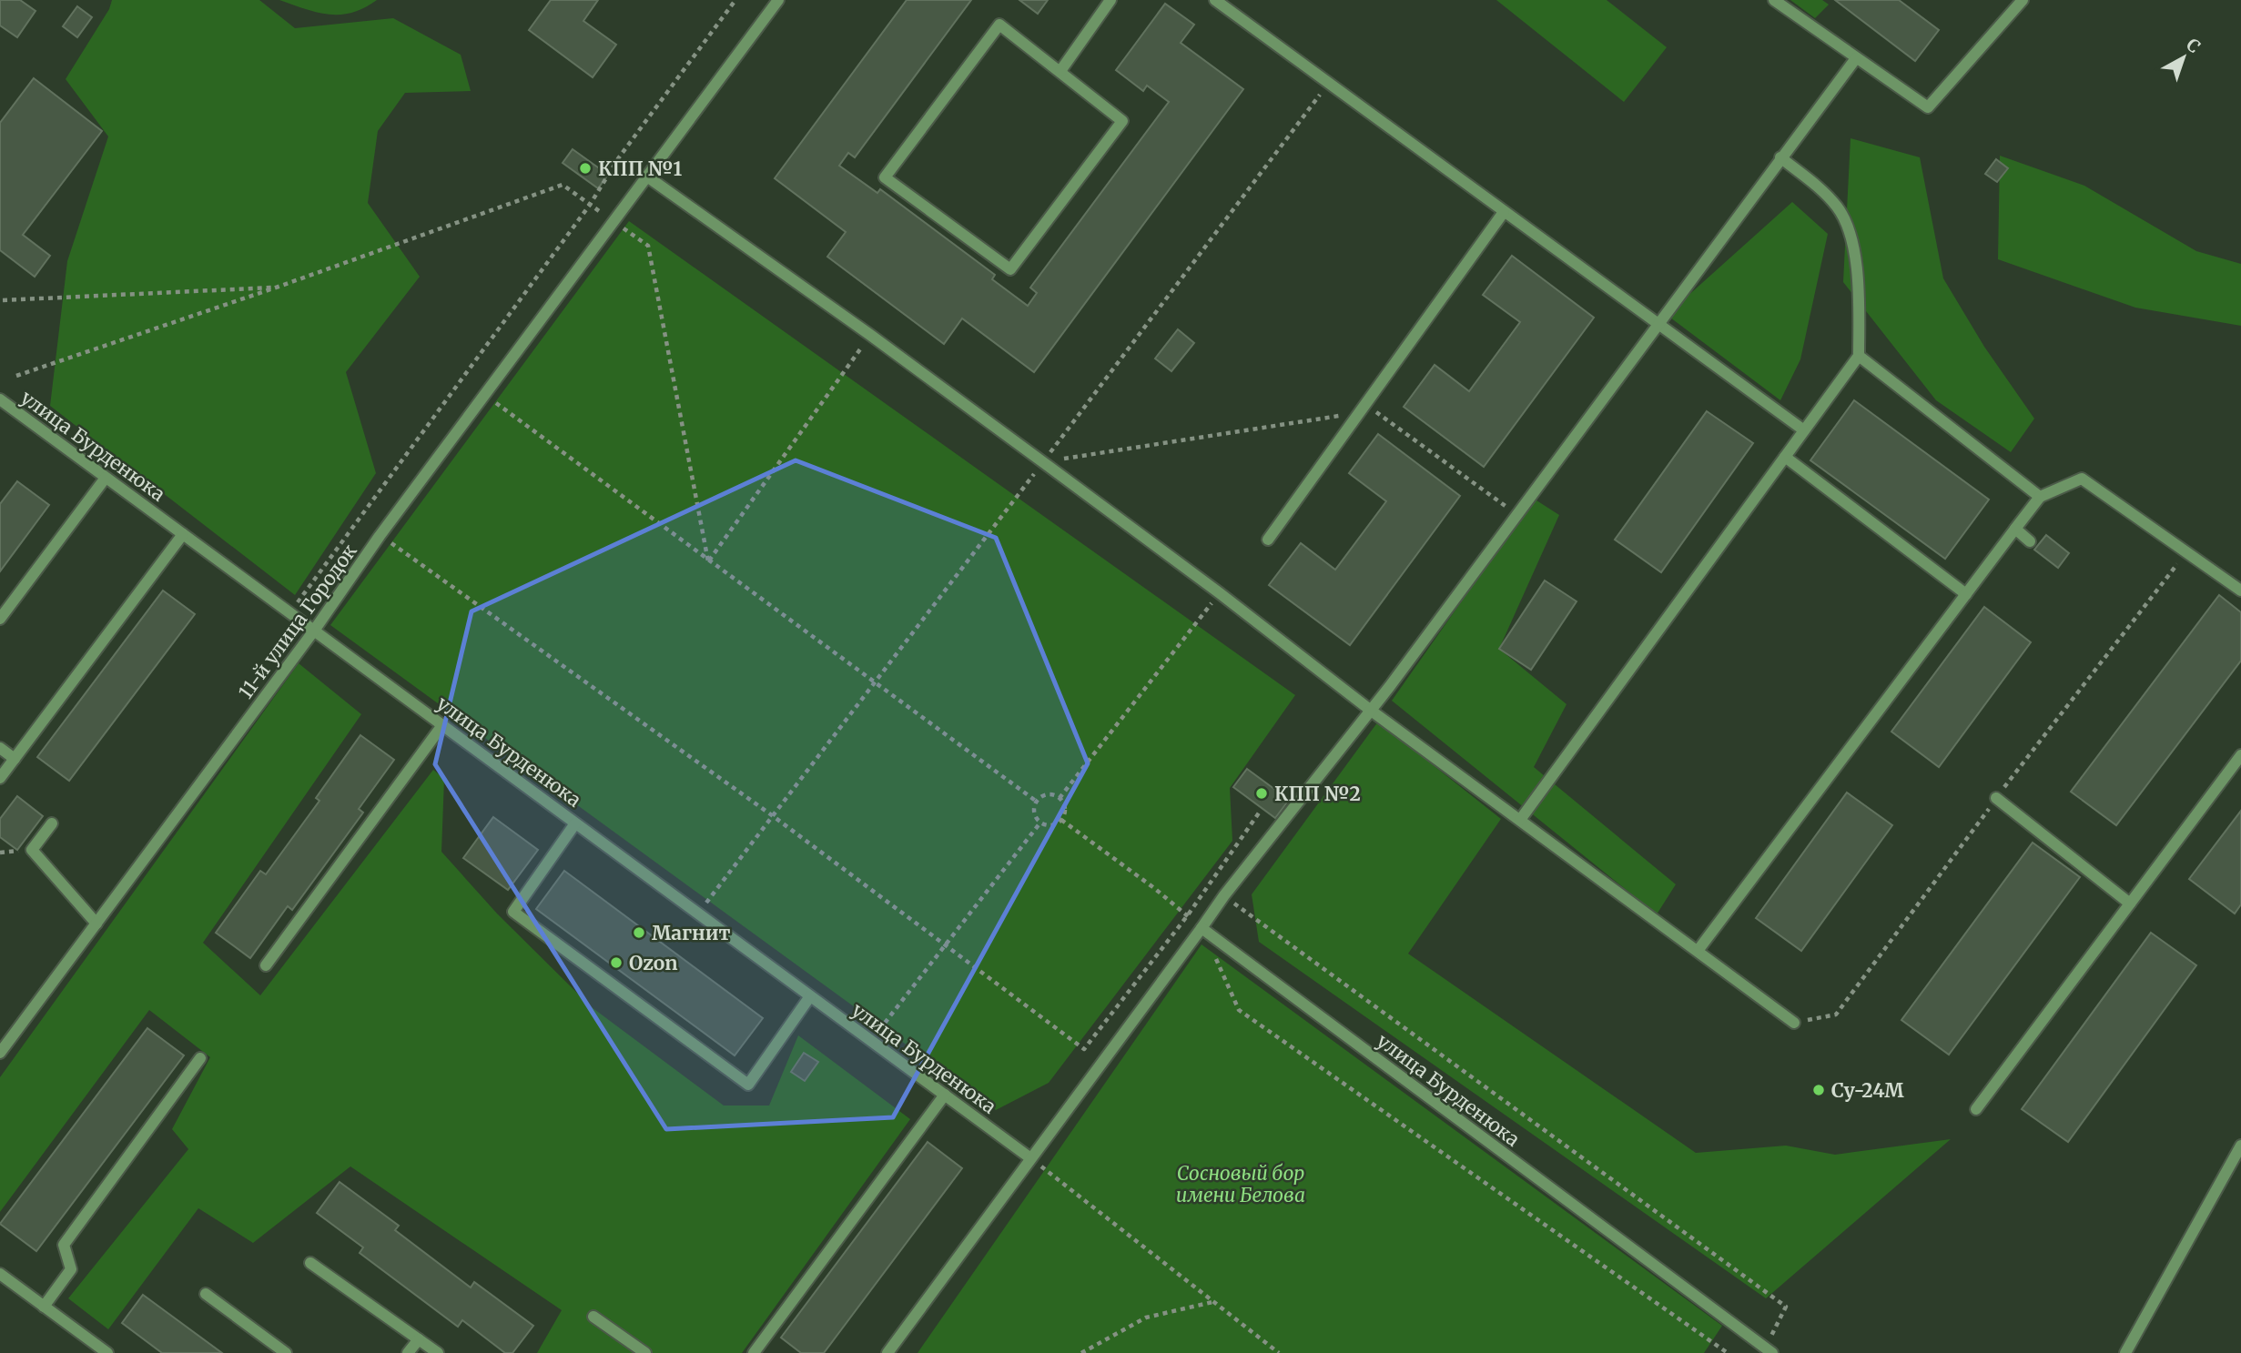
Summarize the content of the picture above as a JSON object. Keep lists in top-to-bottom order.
{
  "streets": {
    "street": ["улица Бурденюка", "11-й улица Городок"]
  },
  "crossings": [
    ["улица Бурденюка", "11-й улица Городок"]
  ],
  "parks": ["Сосновый бор имени Белова"],
  "places": [
    "КПП №1",
    "КПП №2",
    "Магнит",
    "Ozon",
    "Су-24М"
  ],
  "north": "top right"
}
